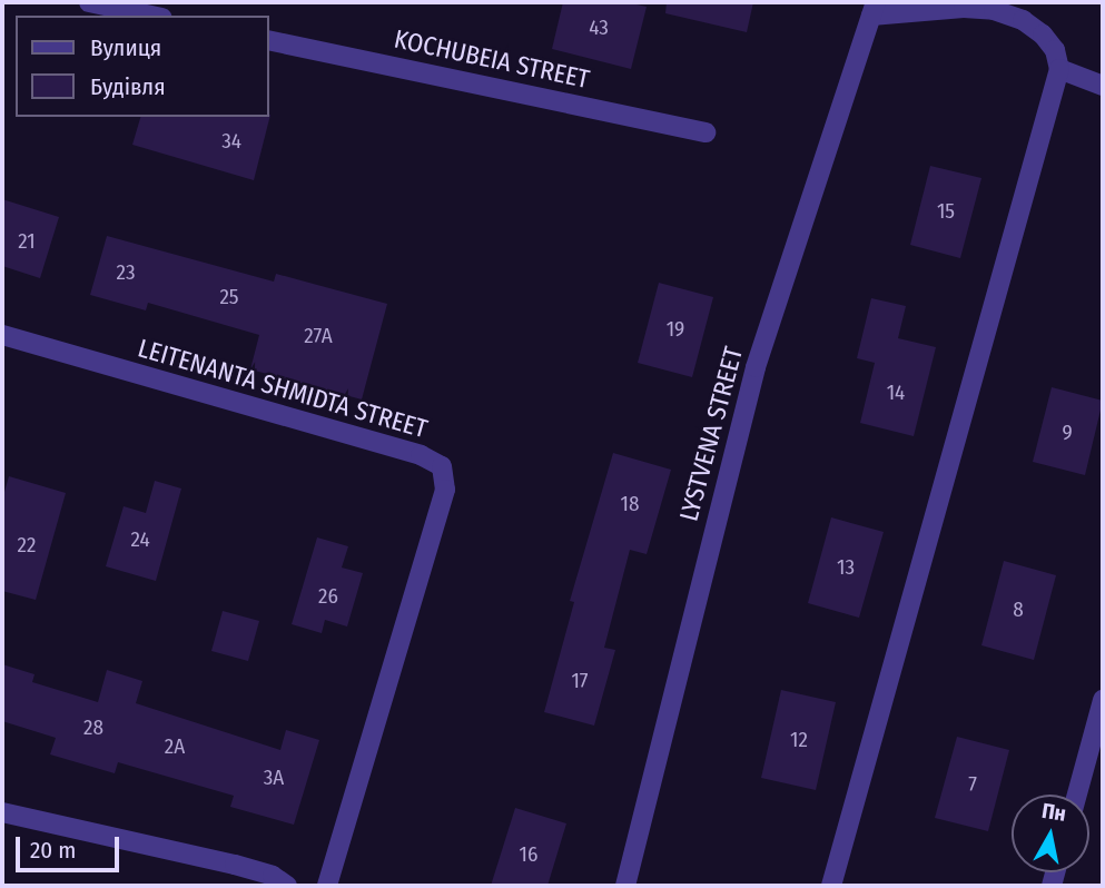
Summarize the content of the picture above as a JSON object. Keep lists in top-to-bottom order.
{
  "streets": {
    "street": ["KOCHUBEIA STREET", "LEITENANTA SHMIDTA STREET", "LYSTVENA STREET"]
  },
  "house_numbers": [
    "43",
    "34",
    "15",
    "21",
    "23",
    "25",
    "19",
    "27А",
    "14",
    "9",
    "18",
    "24",
    "22",
    "13",
    "26",
    "8",
    "17",
    "28",
    "12",
    "2А",
    "3А",
    "7",
    "16"
  ],
  "legend": ["Вулиця", "Будівля"],
  "scale_bar": "20 m",
  "north": "top"
}
